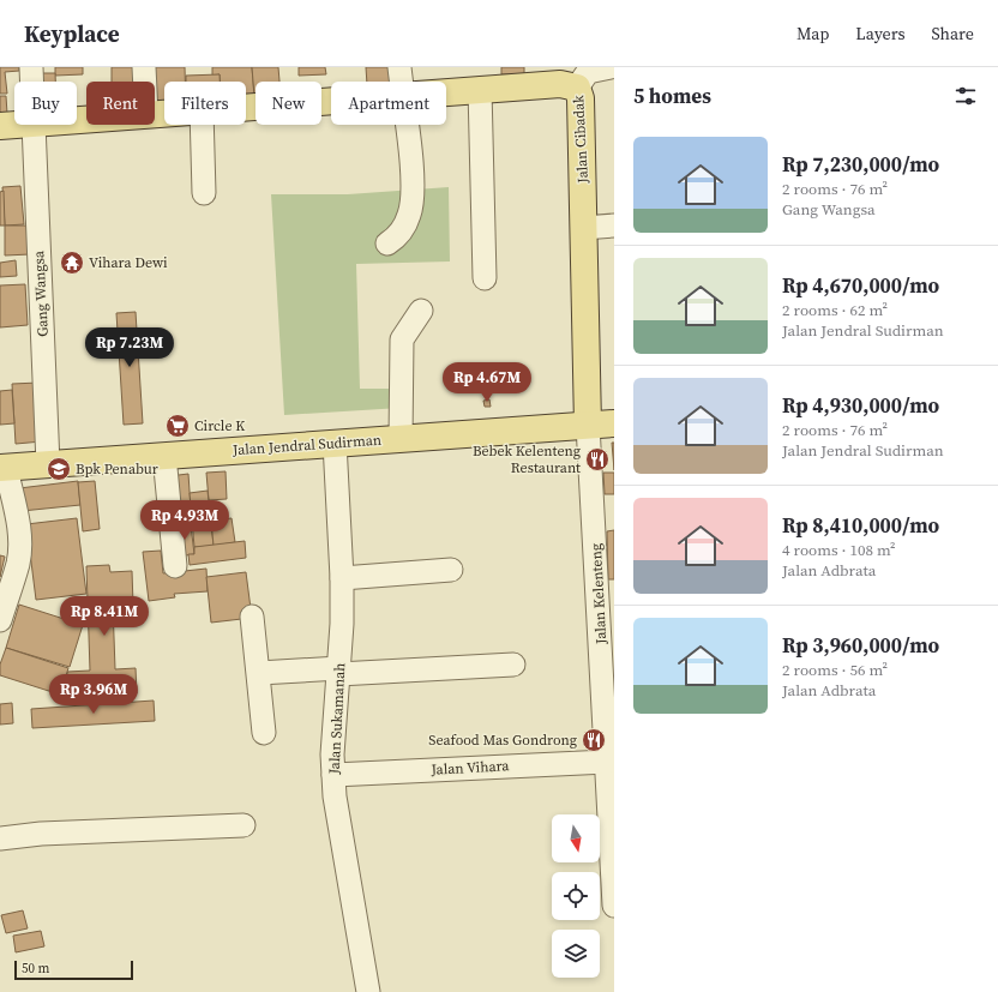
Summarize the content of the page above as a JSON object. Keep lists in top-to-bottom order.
{
  "streets": {
    "main road": ["Jalan Cibadak", "Jalan Jendral Sudirman"],
    "street": [
      "Gang Wangsa",
      "Jalan Kelenteng",
      "Jalan Sukamanah",
      "Jalan Vihara"
    ]
  },
  "crossings": [
    ["Jalan Cibadak", "Jalan Jendral Sudirman"],
    ["Jalan Cibadak", "Jalan Kelenteng"],
    ["Gang Wangsa", "Jalan Jendral Sudirman"],
    ["Jalan Jendral Sudirman", "Jalan Kelenteng"],
    ["Jalan Jendral Sudirman", "Jalan Sukamanah"],
    ["Jalan Kelenteng", "Jalan Vihara"],
    ["Jalan Sukamanah", "Jalan Vihara"]
  ],
  "places": {
    "temple": ["Vihara Dewi"],
    "supermarket": ["Circle K"],
    "restaurant": ["Bebek Kelenteng Restaurant", "Seafood Mas Gondrong"],
    "school or university": ["Bpk Penabur"]
  },
  "scale_bar": "50 m",
  "north": "bottom",
  "page": {
    "header": "Keyplace",
    "nav": ["Map", "Layers", "Share"],
    "heading": "5 homes",
    "chip": [
      "Buy",
      "Rent",
      "Filters",
      "New",
      "Apartment"
    ],
    "list": [
      {
        "name": "Rp 7,230,000/mo",
        "note": "2 rooms · 76 m² · Gang Wangsa"
      },
      {
        "name": "Rp 4,670,000/mo",
        "note": "2 rooms · 62 m² · Jalan Jendral Sudirman"
      },
      {
        "name": "Rp 4,930,000/mo",
        "note": "2 rooms · 76 m² · Jalan Jendral Sudirman"
      },
      {
        "name": "Rp 8,410,000/mo",
        "note": "4 rooms · 108 m² · Jalan Adbrata"
      },
      {
        "name": "Rp 3,960,000/mo",
        "note": "2 rooms · 56 m² · Jalan Adbrata"
      }
    ],
    "price": [
      "Rp 7.23M",
      "Rp 4.67M",
      "Rp 4.93M",
      "Rp 8.41M",
      "Rp 3.96M"
    ],
    "scale": "50 m"
  }
}
